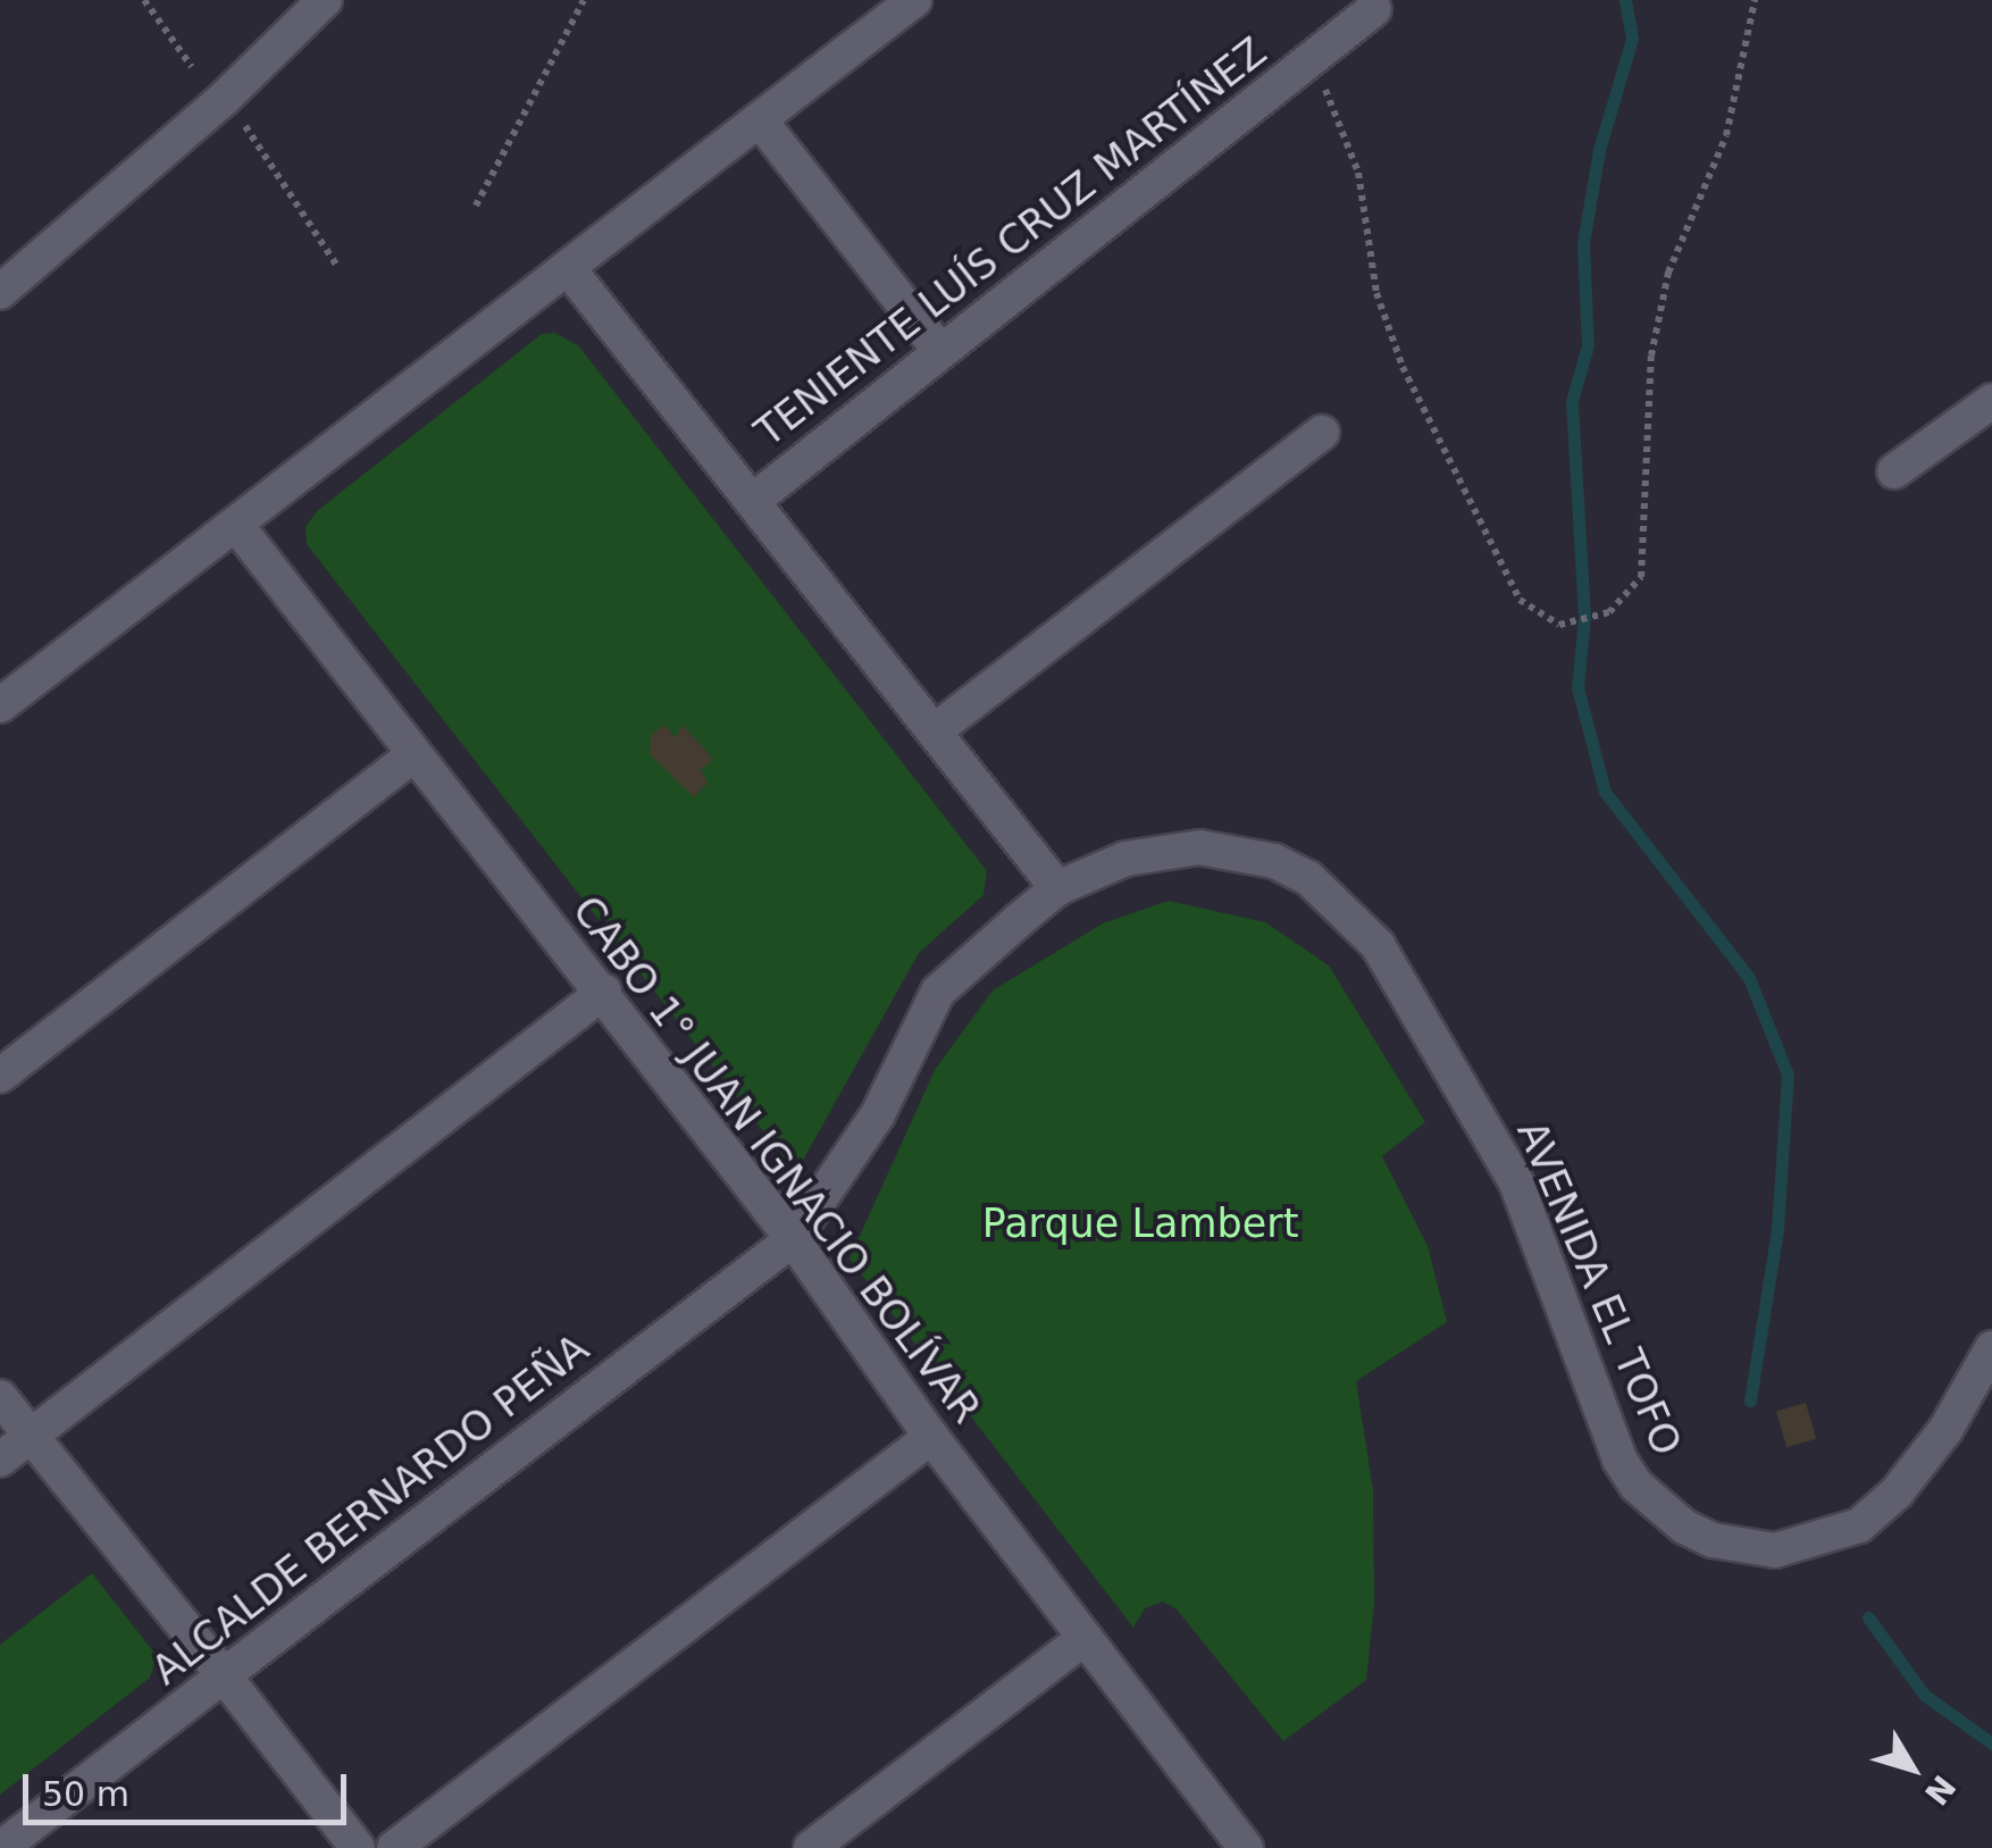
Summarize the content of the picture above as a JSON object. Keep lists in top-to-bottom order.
{
  "streets": {
    "street": [
      "TENIENTE LUÍS CRUZ MARTÍNEZ",
      "CABO 1° JUAN IGNACIO BOLÍVAR",
      "AVENIDA EL TOFO",
      "ALCALDE BERNARDO PEÑA"
    ]
  },
  "crossings": [
    ["CABO 1° JUAN IGNACIO BOLÍVAR", "AVENIDA EL TOFO"],
    ["CABO 1° JUAN IGNACIO BOLÍVAR", "ALCALDE BERNARDO PEÑA"],
    ["AVENIDA EL TOFO", "ALCALDE BERNARDO PEÑA"]
  ],
  "parks": ["Parque Lambert"],
  "scale_bar": "50 m",
  "north": "bottom right"
}
